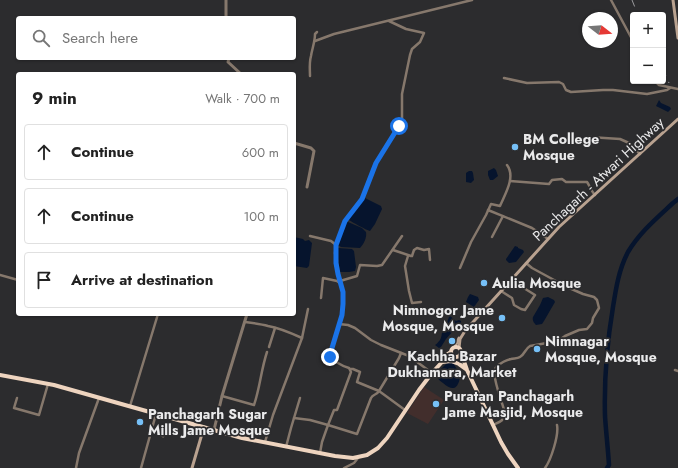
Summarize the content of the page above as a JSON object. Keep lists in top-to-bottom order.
{
  "streets": {
    "main road": ["Panchagarh - Atwari Highway"]
  },
  "places": [
    "BM College Mosque",
    "Aulia Mosque",
    "Nimnogor Jame Mosque, Mosque",
    "Kachha Bazar Dukhamara, Market",
    "Nimnagar Mosque, Mosque",
    "Puratan Panchagarh Jame Masjid, Mosque",
    "Panchagarh Sugar Mills Jame Mosque"
  ],
  "north": "right",
  "page": {
    "map_buttons": ["+", "−"],
    "search": "Search here",
    "heading": ["9 min", "Walk · 700 m"],
    "list": [
      ["Continue", "600 m"],
      ["Continue", "100 m"],
      "Arrive at destination"
    ]
  }
}
